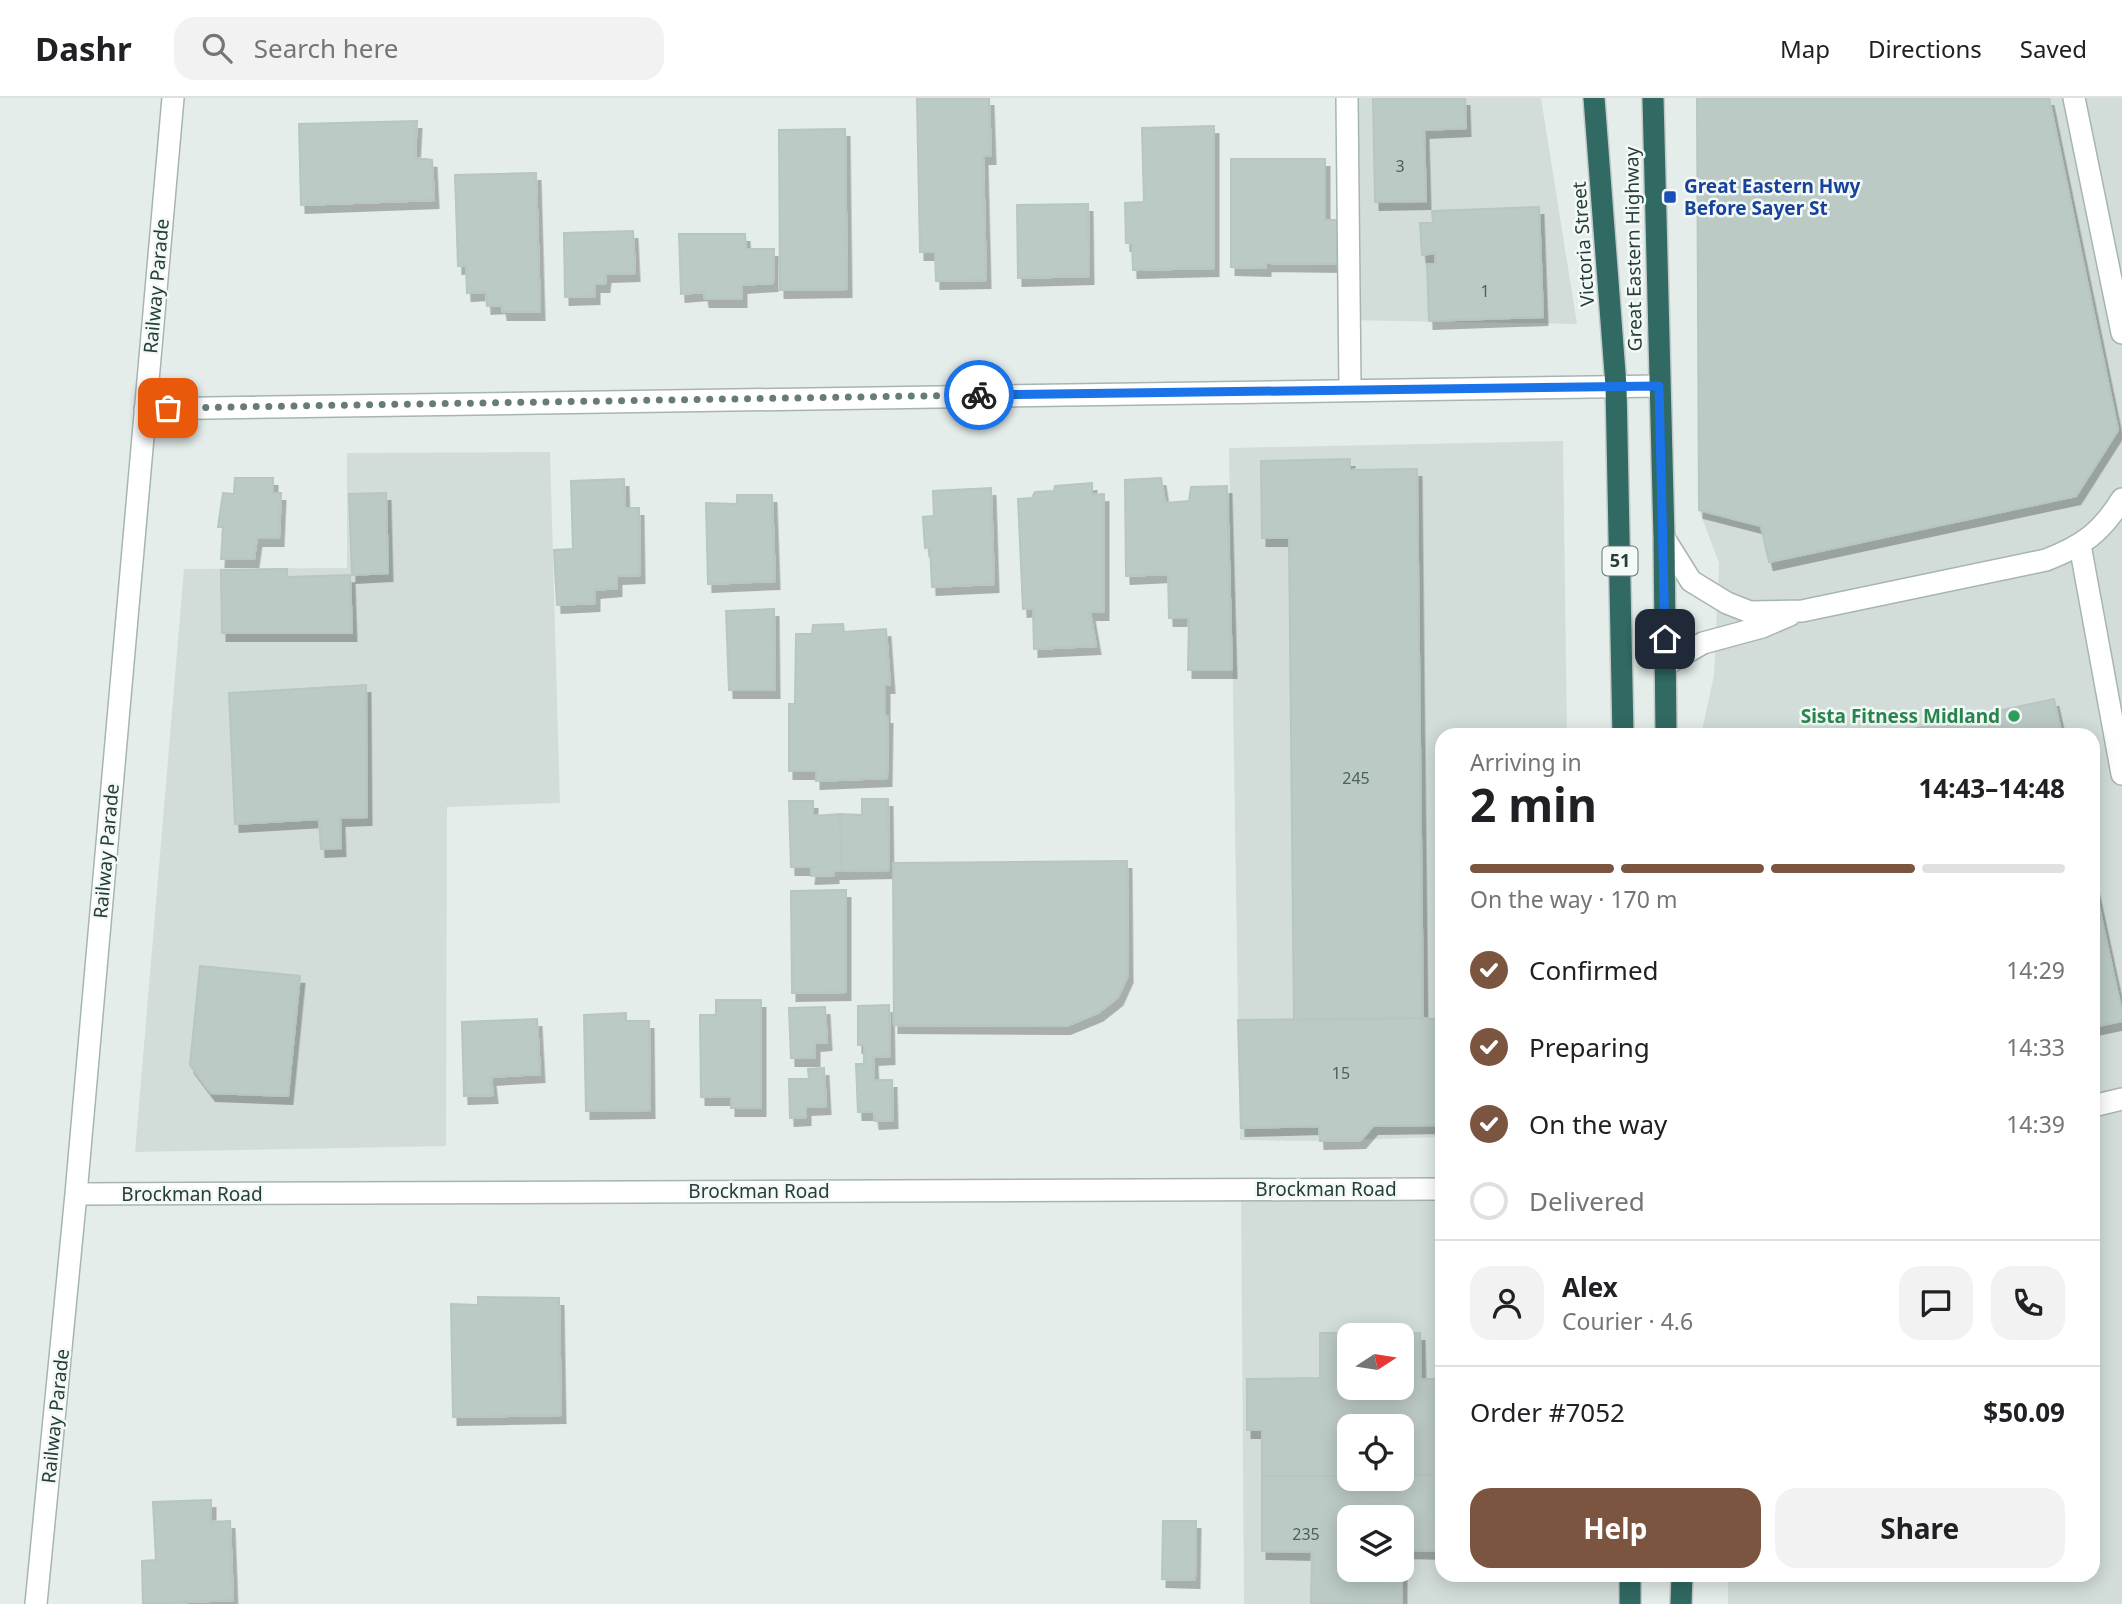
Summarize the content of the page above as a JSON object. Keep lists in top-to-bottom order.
{
  "streets": {
    "highway": ["Victoria Street", "Great Eastern Highway", "51"],
    "street": ["Railway Parade", "Brockman Road"]
  },
  "crossings": [
    ["Victoria Street", "51"],
    ["Railway Parade", "Brockman Road"]
  ],
  "places": {
    "transit": ["Great Eastern Hwy Before Sayer St"],
    "other": ["Sista Fitness Midland"]
  },
  "house_numbers": [
    "3",
    "1",
    "245",
    "15",
    "235"
  ],
  "north": "right",
  "page": {
    "header": "Dashr",
    "search": "Search here",
    "nav": ["Map", "Directions", "Saved"],
    "heading": ["2 min", "Arriving in", "14:43–14:48"],
    "panel": [
      "Alex",
      "Courier · 4.6",
      "Order #7052",
      "$50.09"
    ],
    "bar": "On the way · 170 m",
    "list": [
      ["Confirmed", "14:29"],
      ["Preparing", "14:33"],
      ["On the way", "14:39"],
      "Delivered"
    ],
    "buttons": ["Help", "Share"]
  }
}
